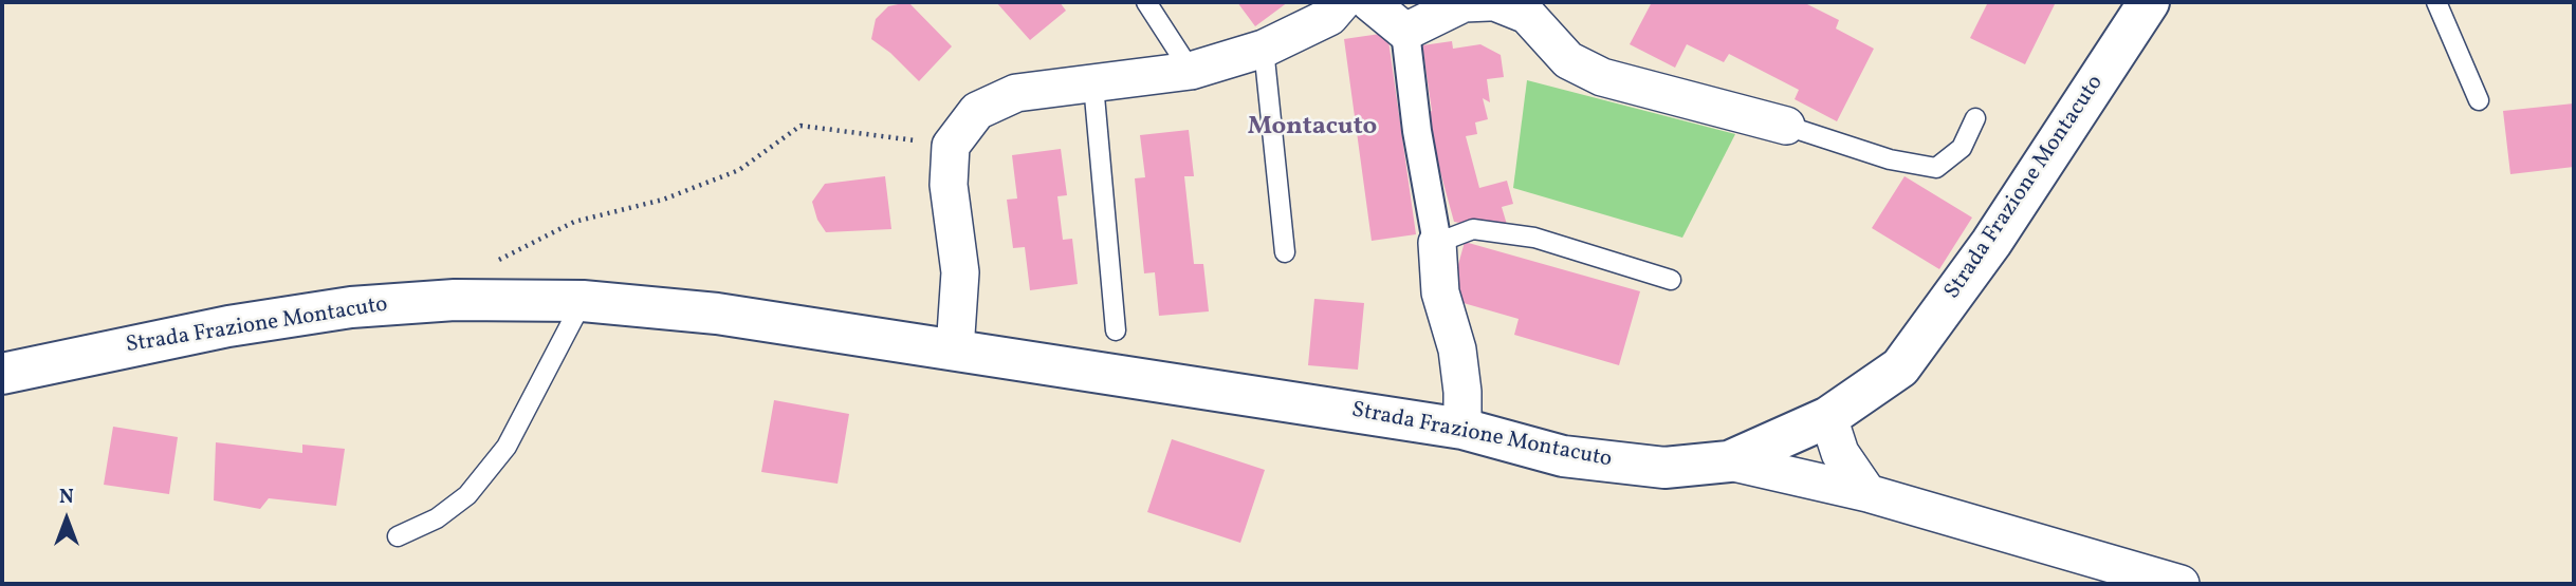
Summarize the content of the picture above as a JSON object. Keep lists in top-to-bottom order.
{
  "streets": {
    "street": ["Strada Frazione Montacuto"]
  },
  "districts": ["Montacuto"],
  "north": "top"
}
